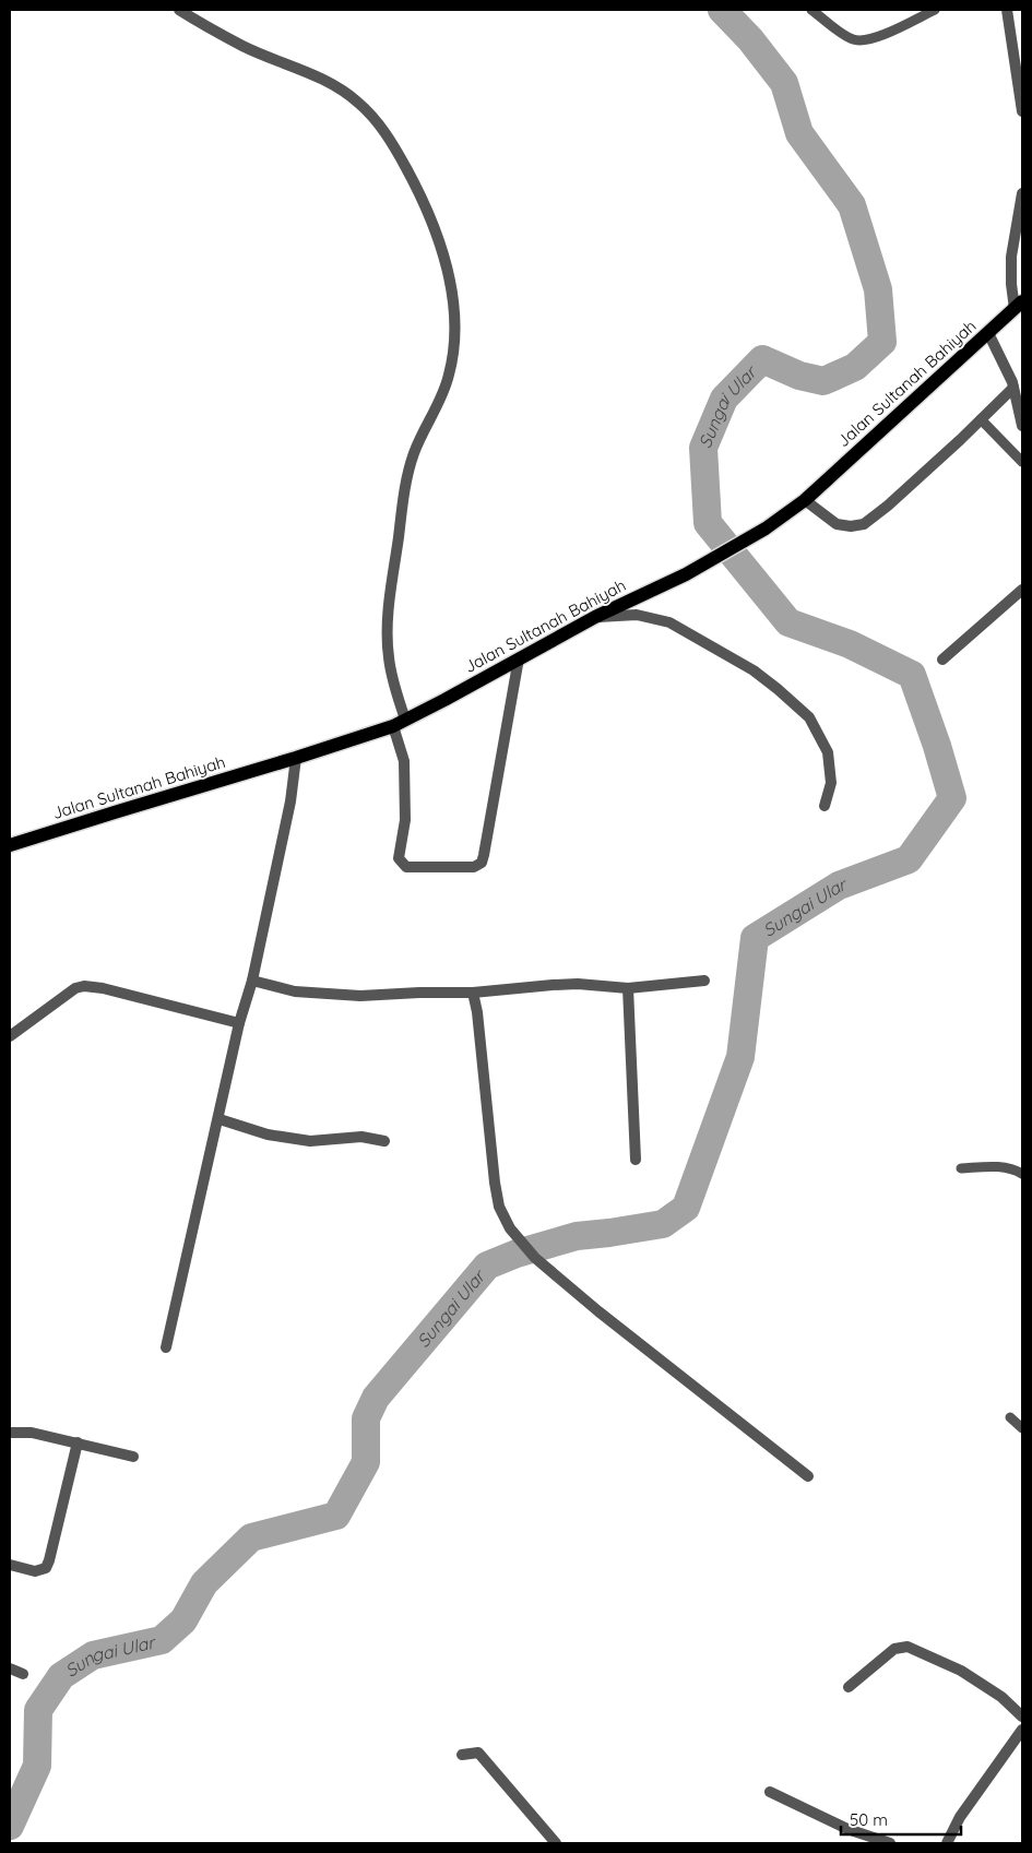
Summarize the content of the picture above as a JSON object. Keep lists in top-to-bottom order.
{
  "streets": {
    "main road": ["Jalan Sultanah Bahiyah"]
  },
  "water": ["Sungai Ular"],
  "scale_bar": "50 m"
}
